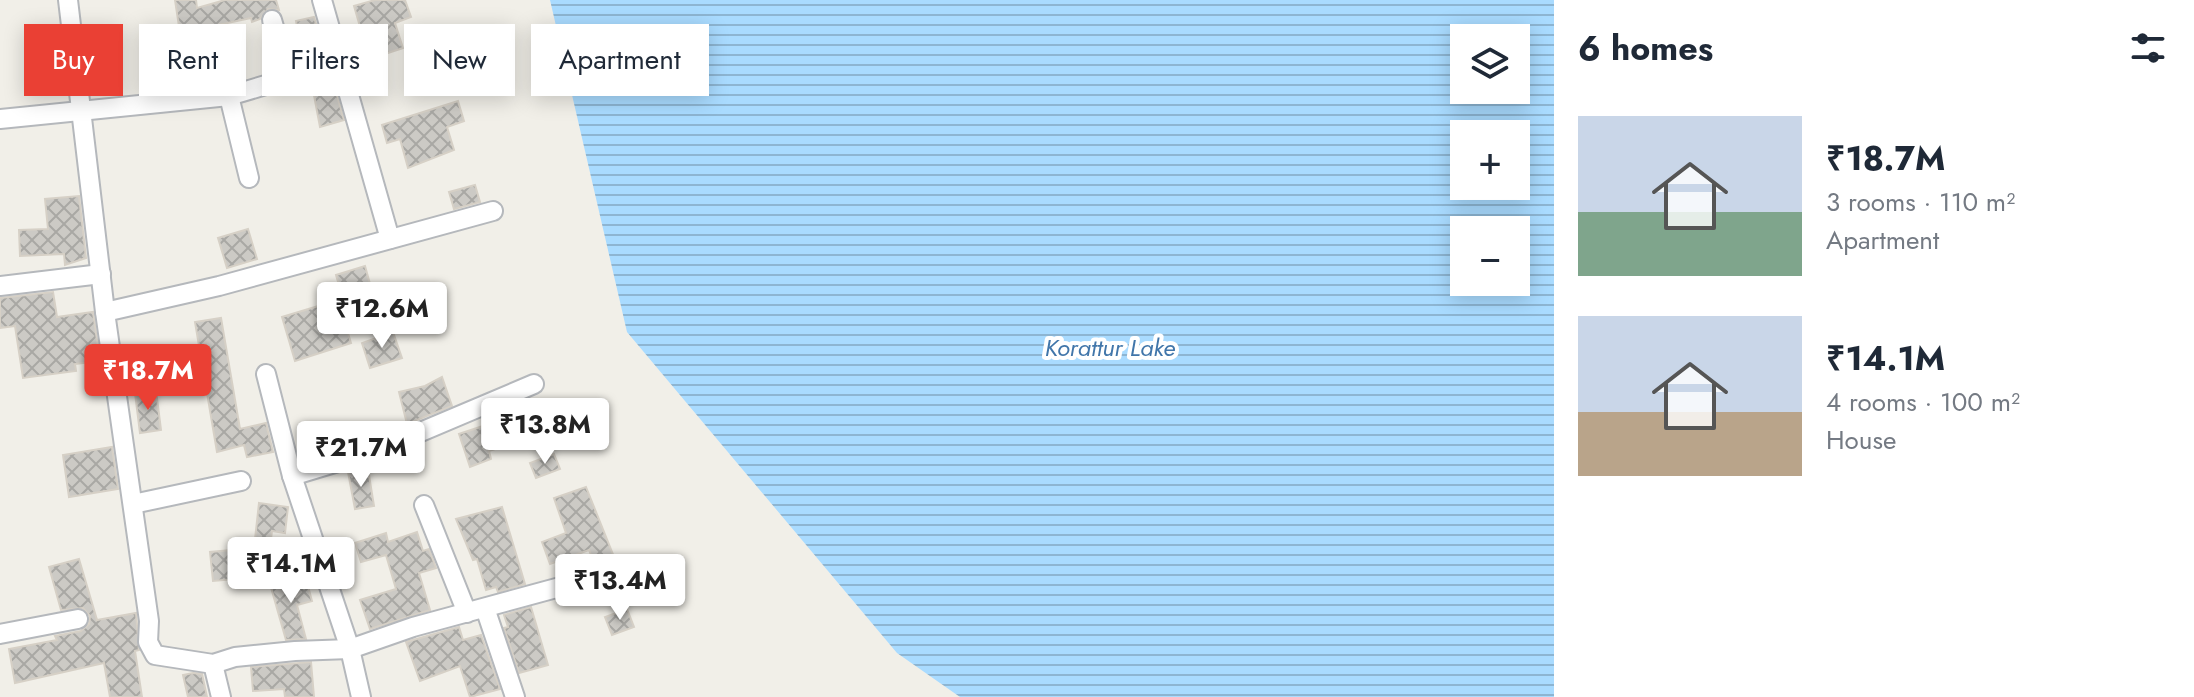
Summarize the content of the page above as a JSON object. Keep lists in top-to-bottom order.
{
  "water": ["Korattur Lake"],
  "page": {
    "heading": "6 homes",
    "map_buttons": ["+", "−"],
    "chip": [
      "Buy",
      "Rent",
      "Filters",
      "New",
      "Apartment"
    ],
    "list": [
      {
        "name": "₹18.7M",
        "note": "3 rooms · 110 m² · Apartment"
      },
      {
        "name": "₹14.1M",
        "note": "4 rooms · 100 m² · House"
      }
    ],
    "price": [
      "₹12.6M",
      "₹18.7M",
      "₹13.8M",
      "₹21.7M",
      "₹14.1M",
      "₹13.4M"
    ]
  }
}
